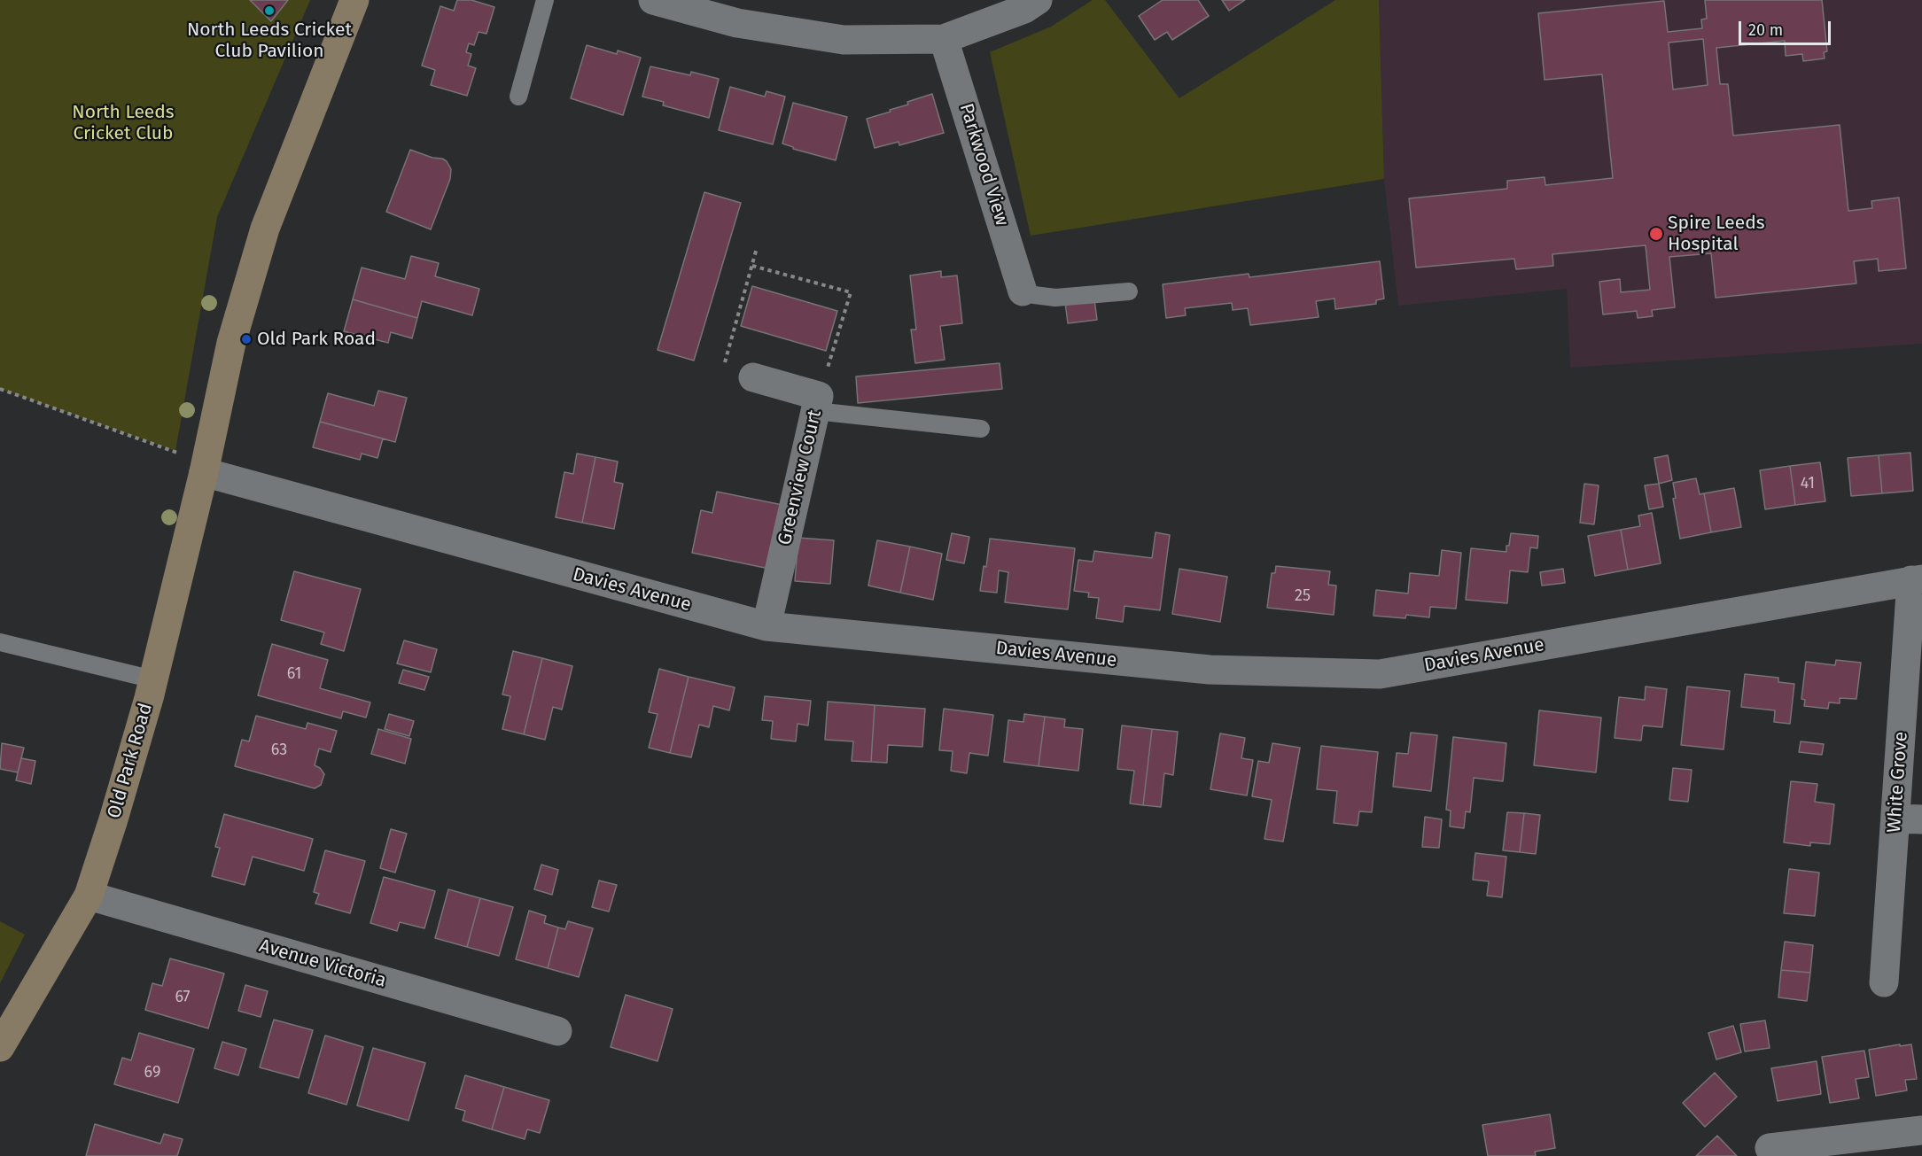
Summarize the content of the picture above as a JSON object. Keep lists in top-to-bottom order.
{
  "streets": {
    "street": [
      "Parkwood View",
      "Greenview Court",
      "Davies Avenue",
      "Old Park Road",
      "White Grove",
      "Avenue Victoria"
    ]
  },
  "crossings": [
    ["Greenview Court", "Davies Avenue"],
    ["Davies Avenue", "Old Park Road"],
    ["Davies Avenue", "White Grove"],
    ["Old Park Road", "Avenue Victoria"]
  ],
  "parks": ["North Leeds Cricket Club"],
  "places": ["North Leeds Cricket Club Pavilion", "Spire Leeds Hospital", "Old Park Road"],
  "house_numbers": [
    "41",
    "25",
    "61",
    "63",
    "67",
    "69"
  ],
  "scale_bar": "20 m"
}
